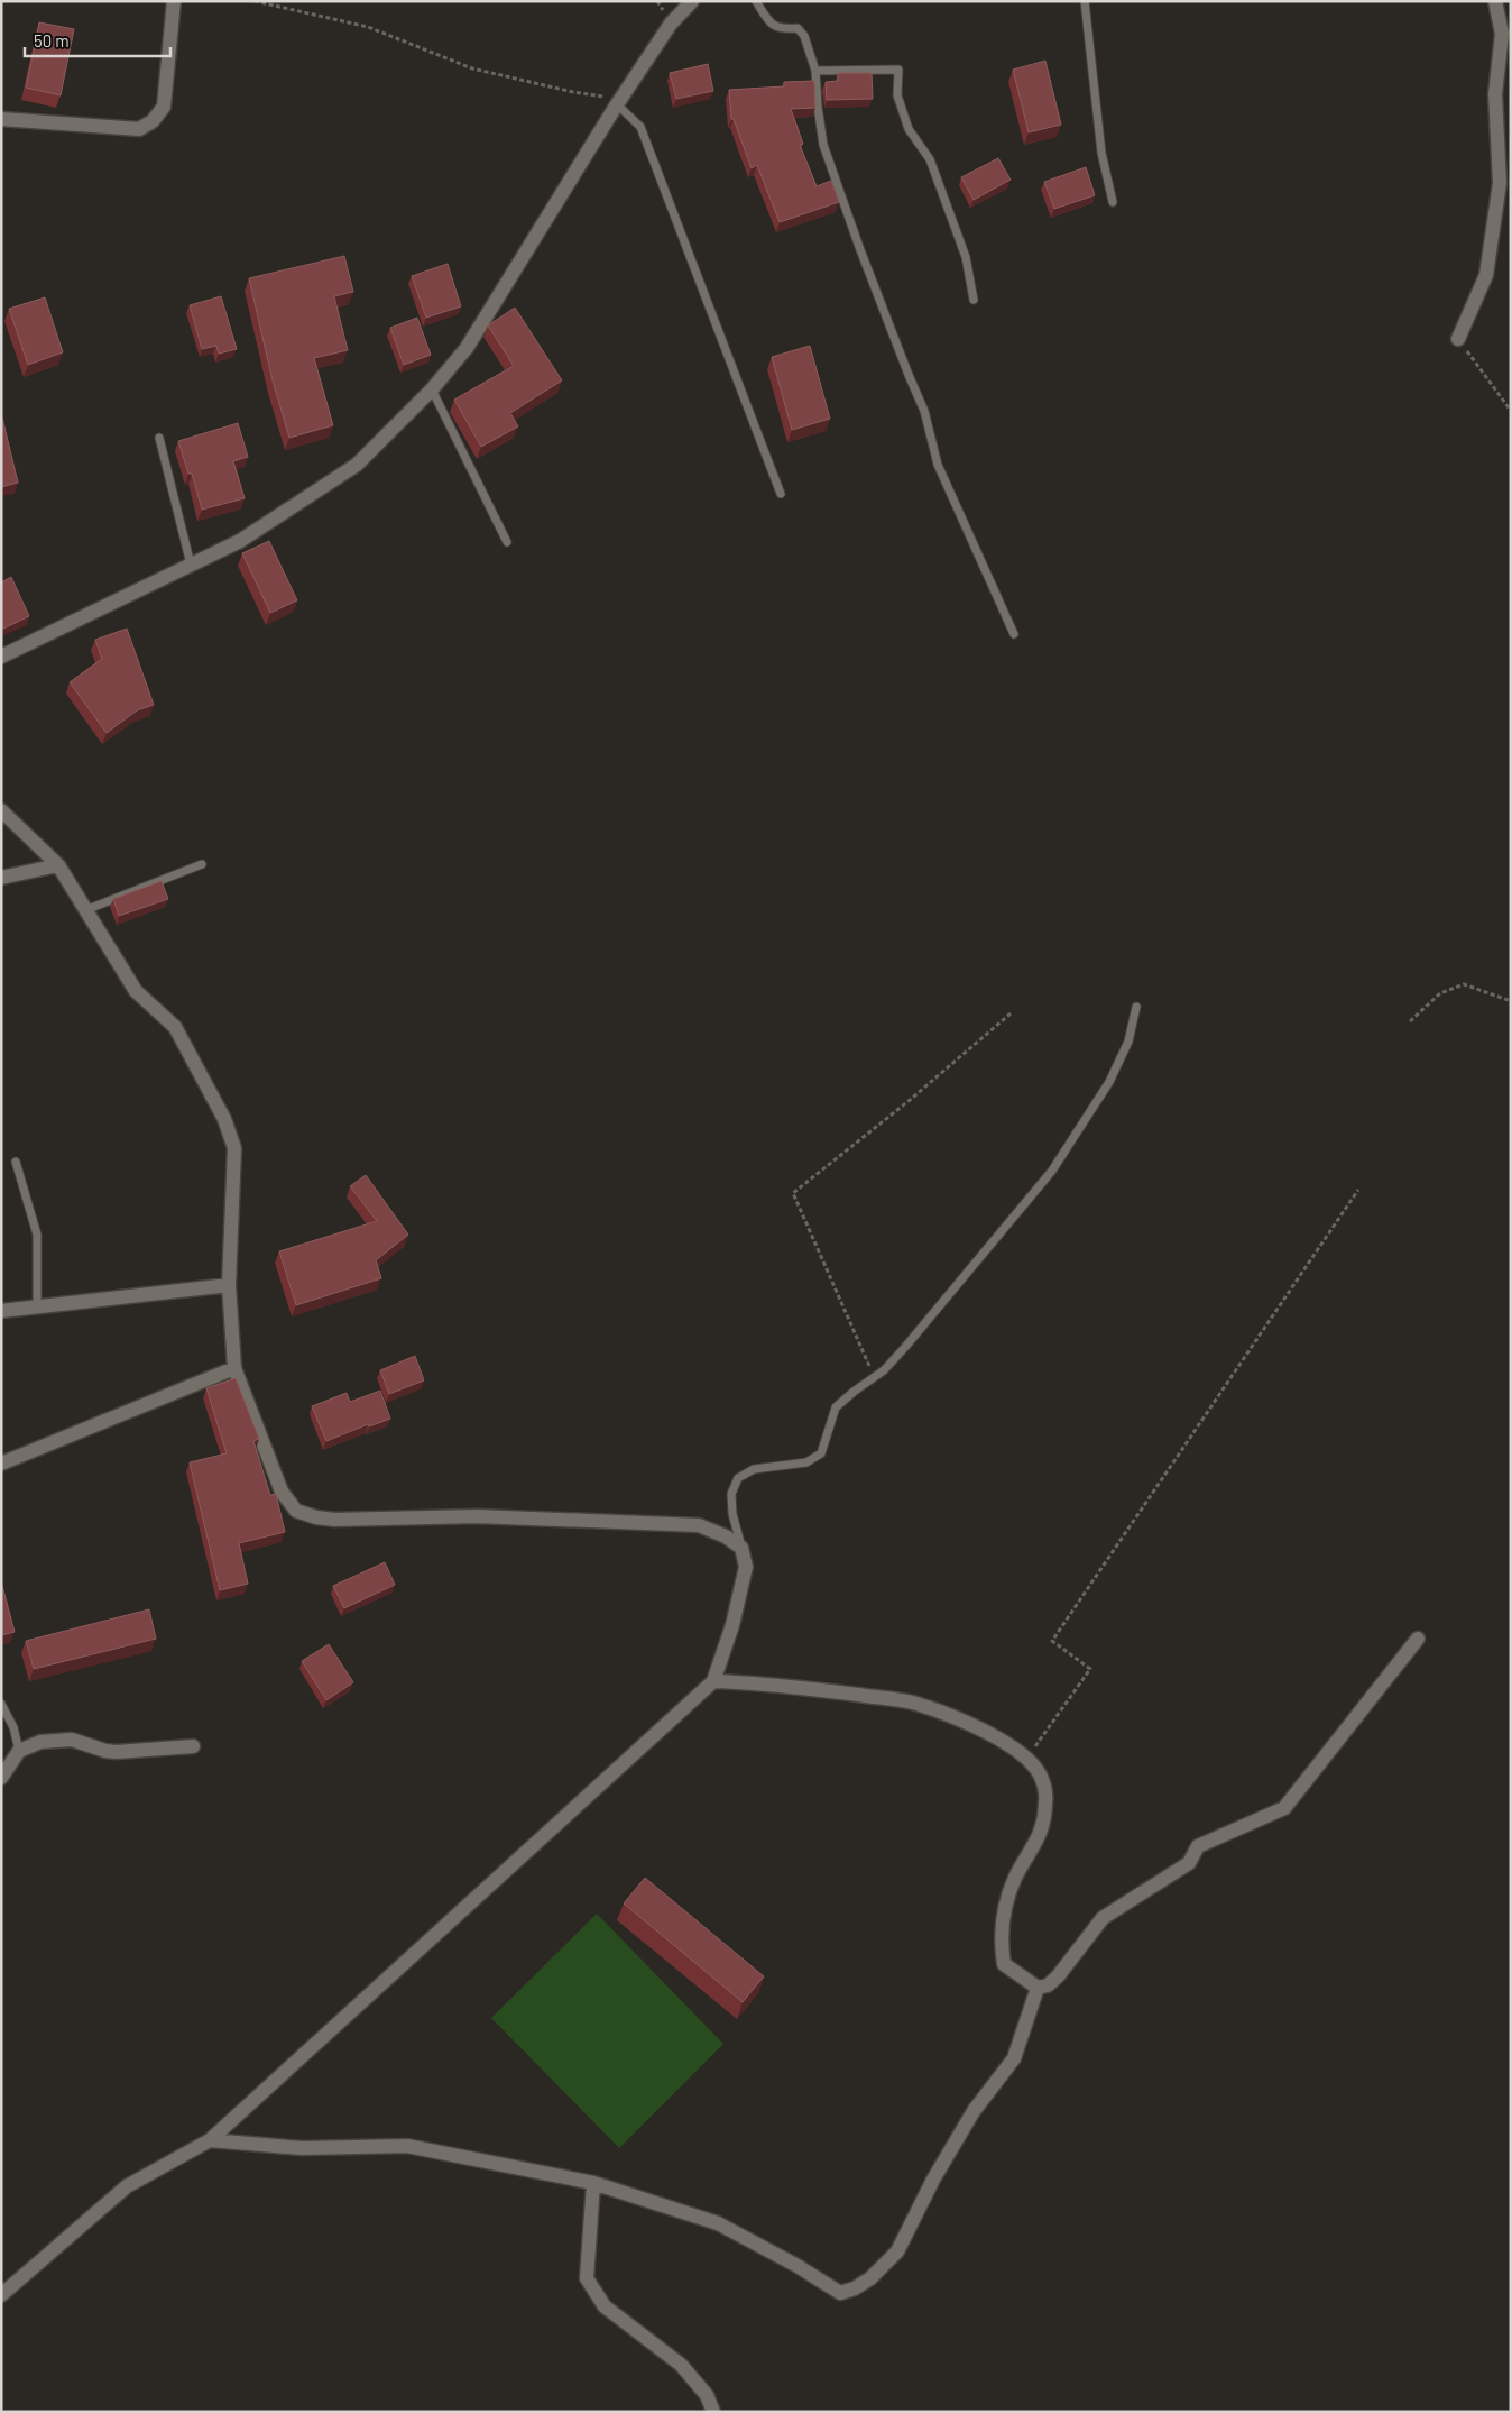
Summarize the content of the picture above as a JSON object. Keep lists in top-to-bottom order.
{
  "scale_bar": "50 m"
}
